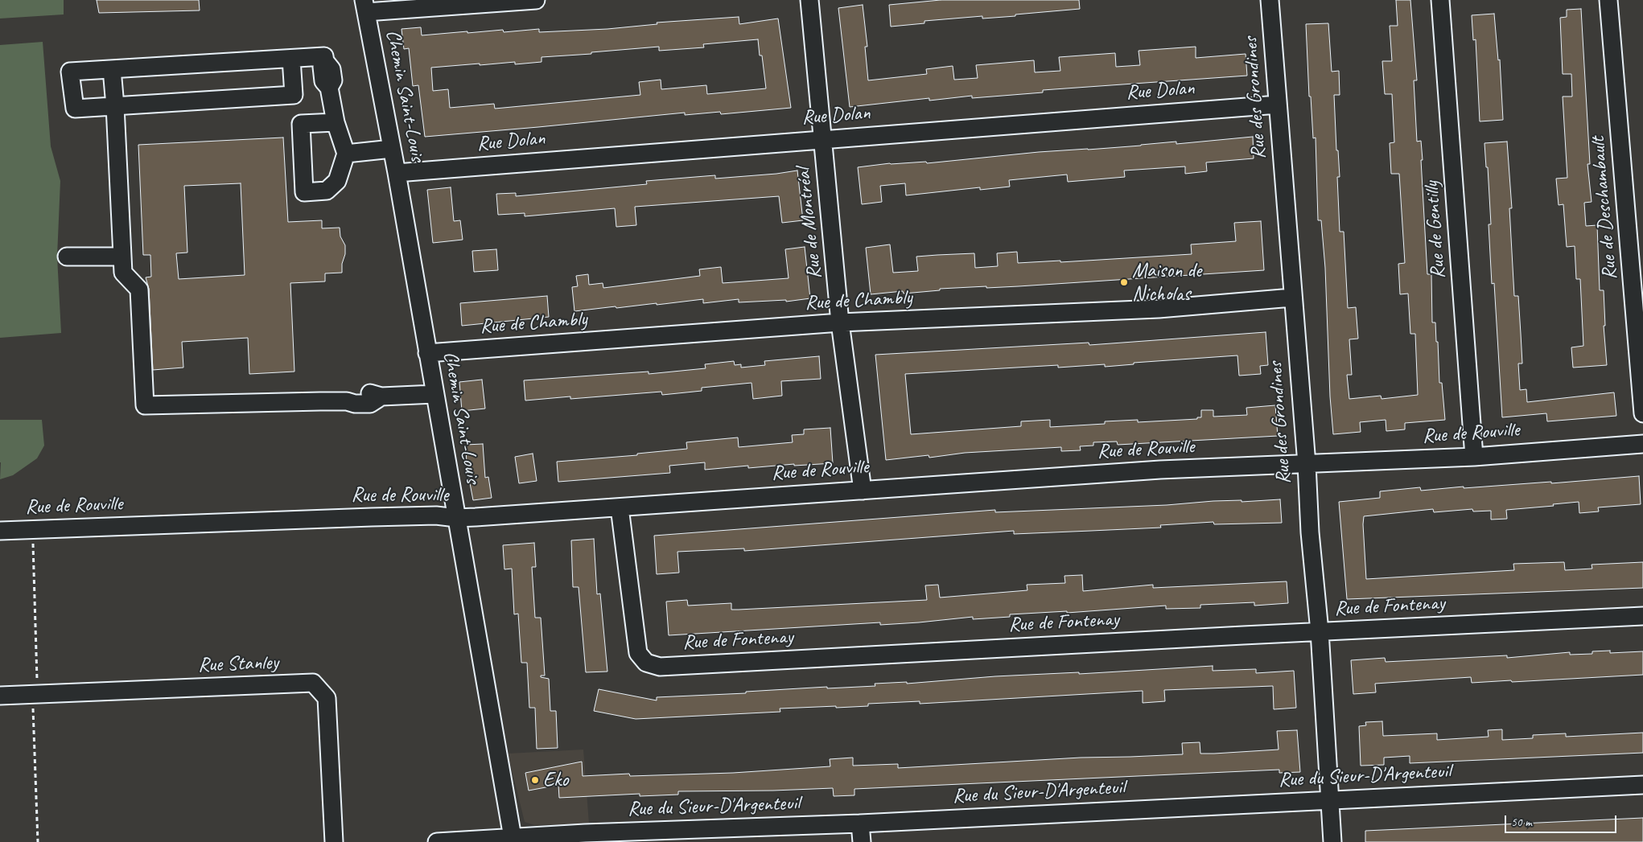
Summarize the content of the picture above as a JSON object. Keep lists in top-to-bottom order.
{
  "streets": {
    "street": [
      "Rue Dolan",
      "Chemin Saint-Louis",
      "Rue des Grondines",
      "Rue de Deschambault",
      "Rue de Montréal",
      "Rue de Gentilly",
      "Rue de Chambly",
      "Rue de Rouville",
      "Rue de Fontenay",
      "Rue Stanley",
      "Rue du Sieur-D'Argenteuil"
    ]
  },
  "crossings": [
    ["Rue Dolan", "Chemin Saint-Louis"],
    ["Rue Dolan", "Rue des Grondines"],
    ["Rue Dolan", "Rue de Montréal"],
    ["Chemin Saint-Louis", "Rue de Chambly"],
    ["Chemin Saint-Louis", "Rue de Rouville"],
    ["Chemin Saint-Louis", "Rue du Sieur-D'Argenteuil"],
    ["Rue des Grondines", "Rue de Chambly"],
    ["Rue des Grondines", "Rue de Rouville"],
    ["Rue des Grondines", "Rue de Fontenay"],
    ["Rue des Grondines", "Rue du Sieur-D'Argenteuil"],
    ["Rue de Montréal", "Rue de Chambly"],
    ["Rue de Montréal", "Rue de Rouville"],
    ["Rue de Gentilly", "Rue de Rouville"],
    ["Rue de Rouville", "Rue de Fontenay"]
  ],
  "places": ["Maison de Nicholas", "Eko"],
  "scale_bar": "50 m"
}
